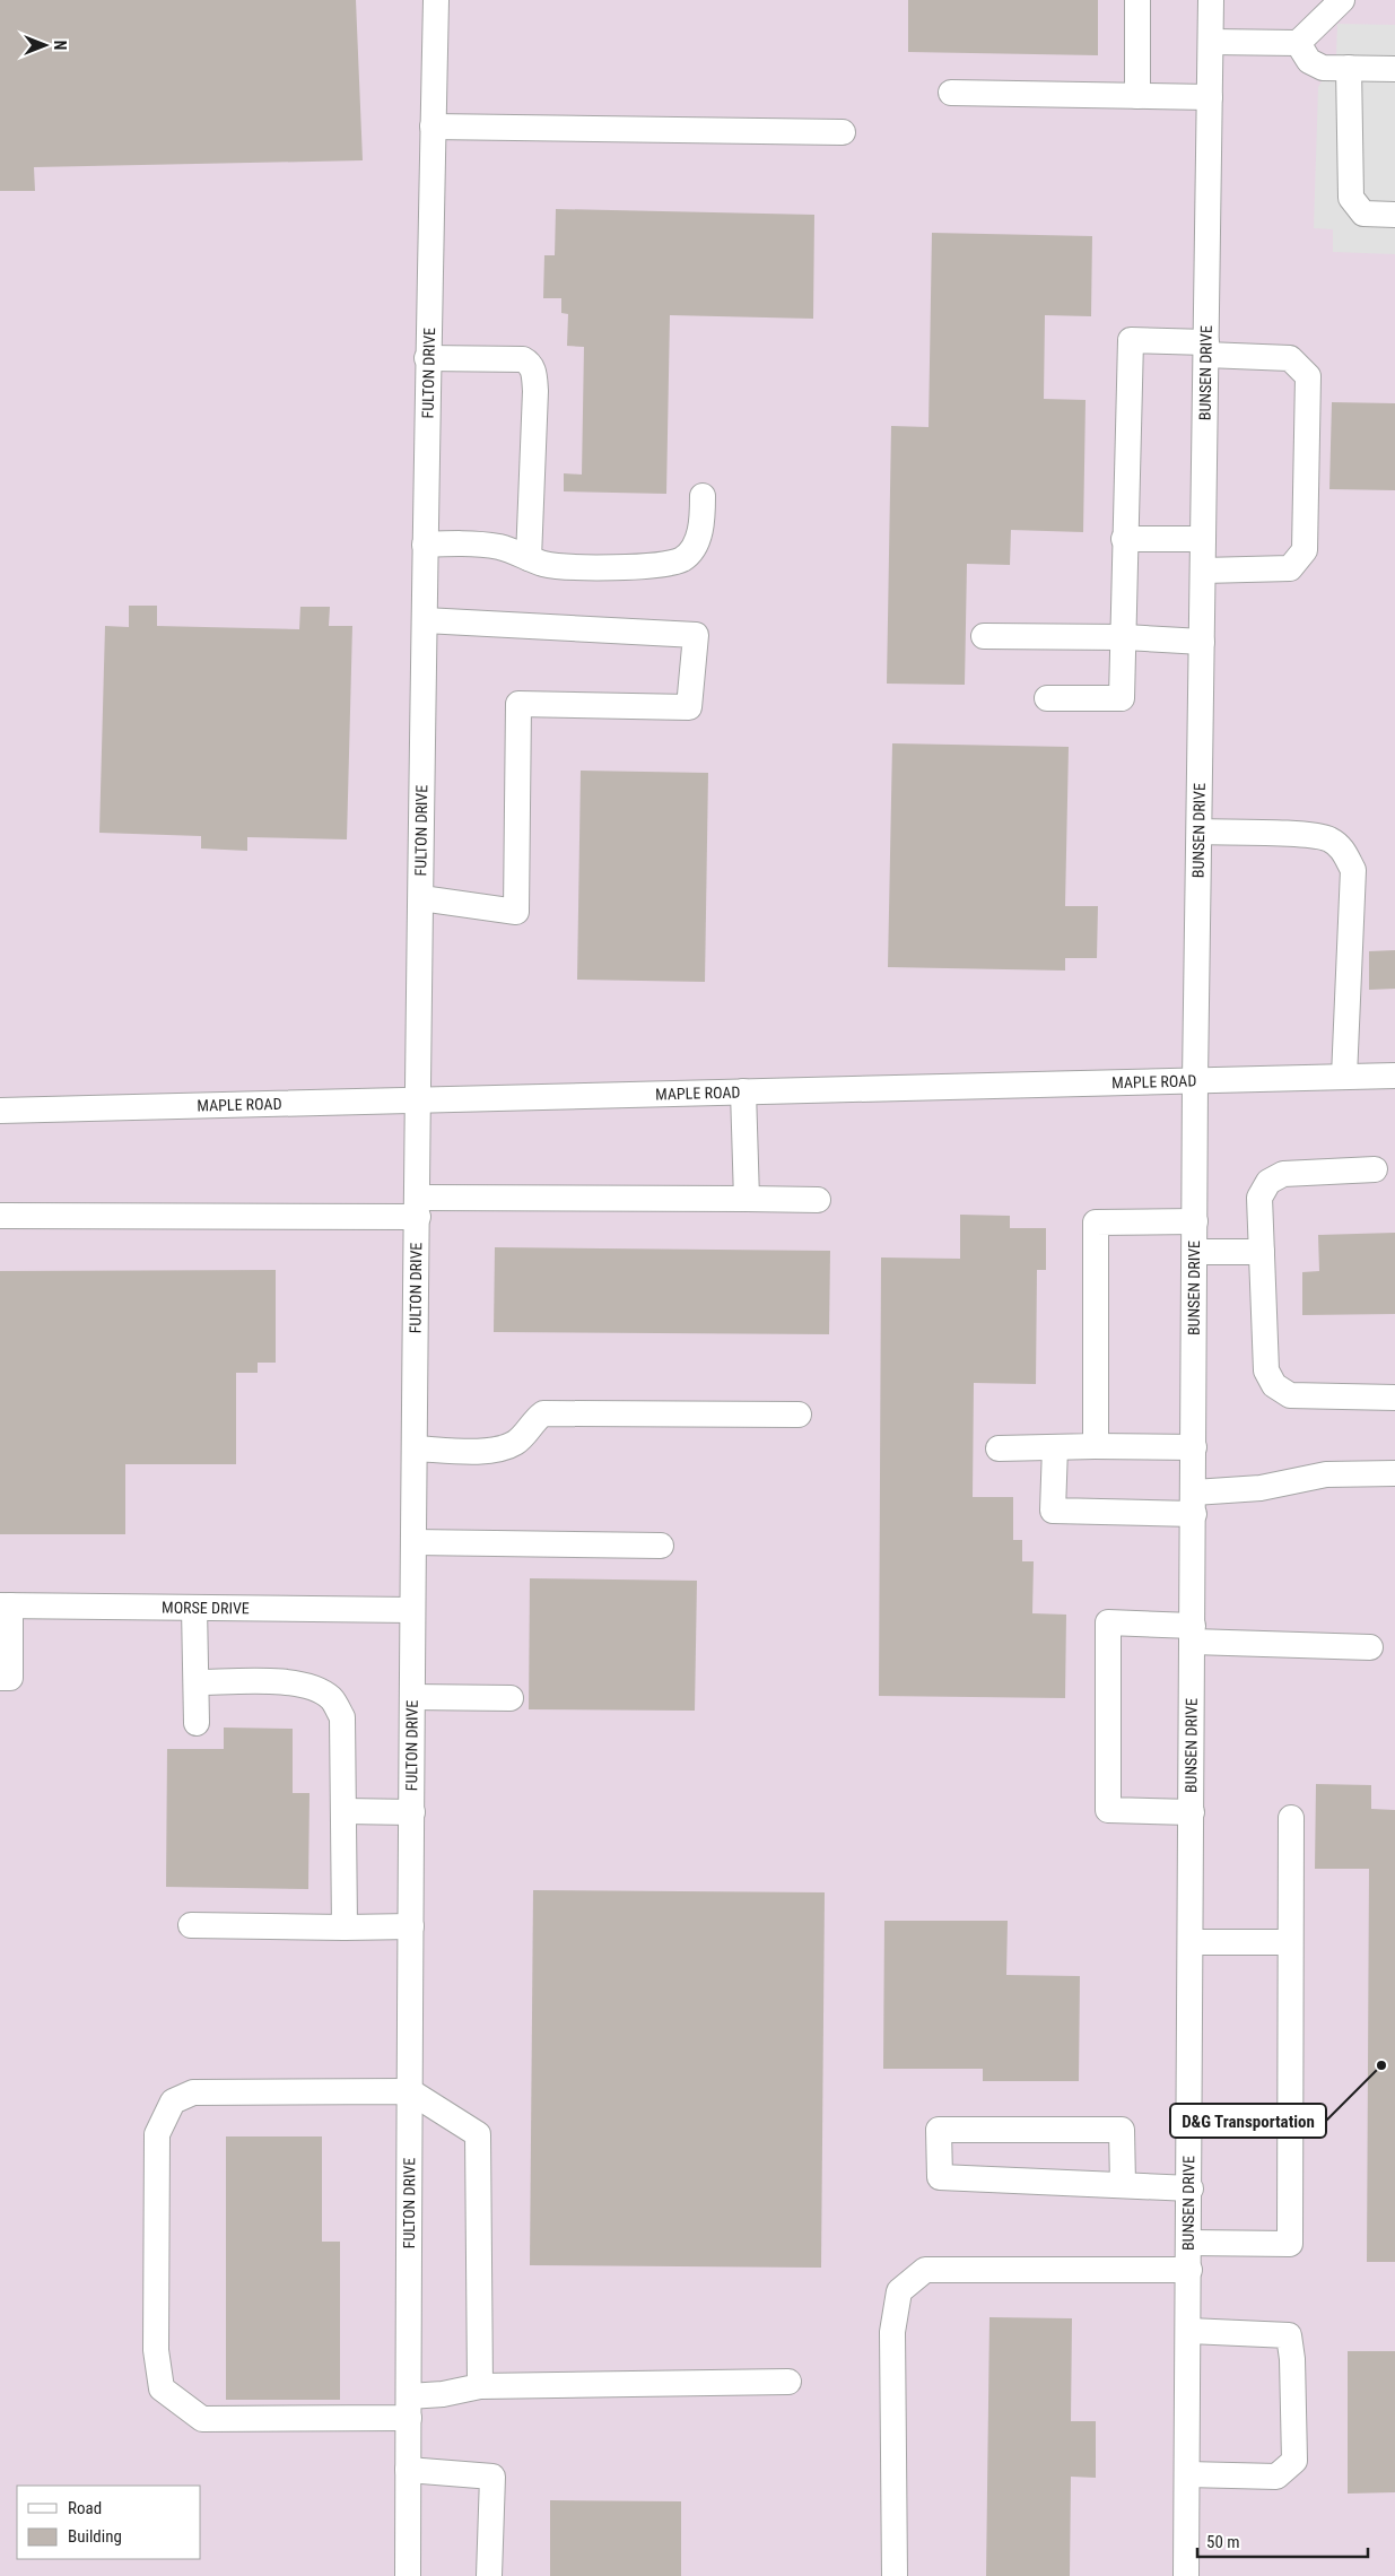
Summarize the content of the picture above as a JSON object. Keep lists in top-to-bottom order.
{
  "streets": {
    "street": [
      "FULTON DRIVE",
      "BUNSEN DRIVE",
      "MAPLE ROAD",
      "MORSE DRIVE"
    ]
  },
  "crossings": [
    ["FULTON DRIVE", "MAPLE ROAD"],
    ["FULTON DRIVE", "MORSE DRIVE"],
    ["BUNSEN DRIVE", "MAPLE ROAD"]
  ],
  "places": ["D&G Transportation"],
  "legend": ["Road", "Building"],
  "scale_bar": "50 m",
  "north": "right"
}
